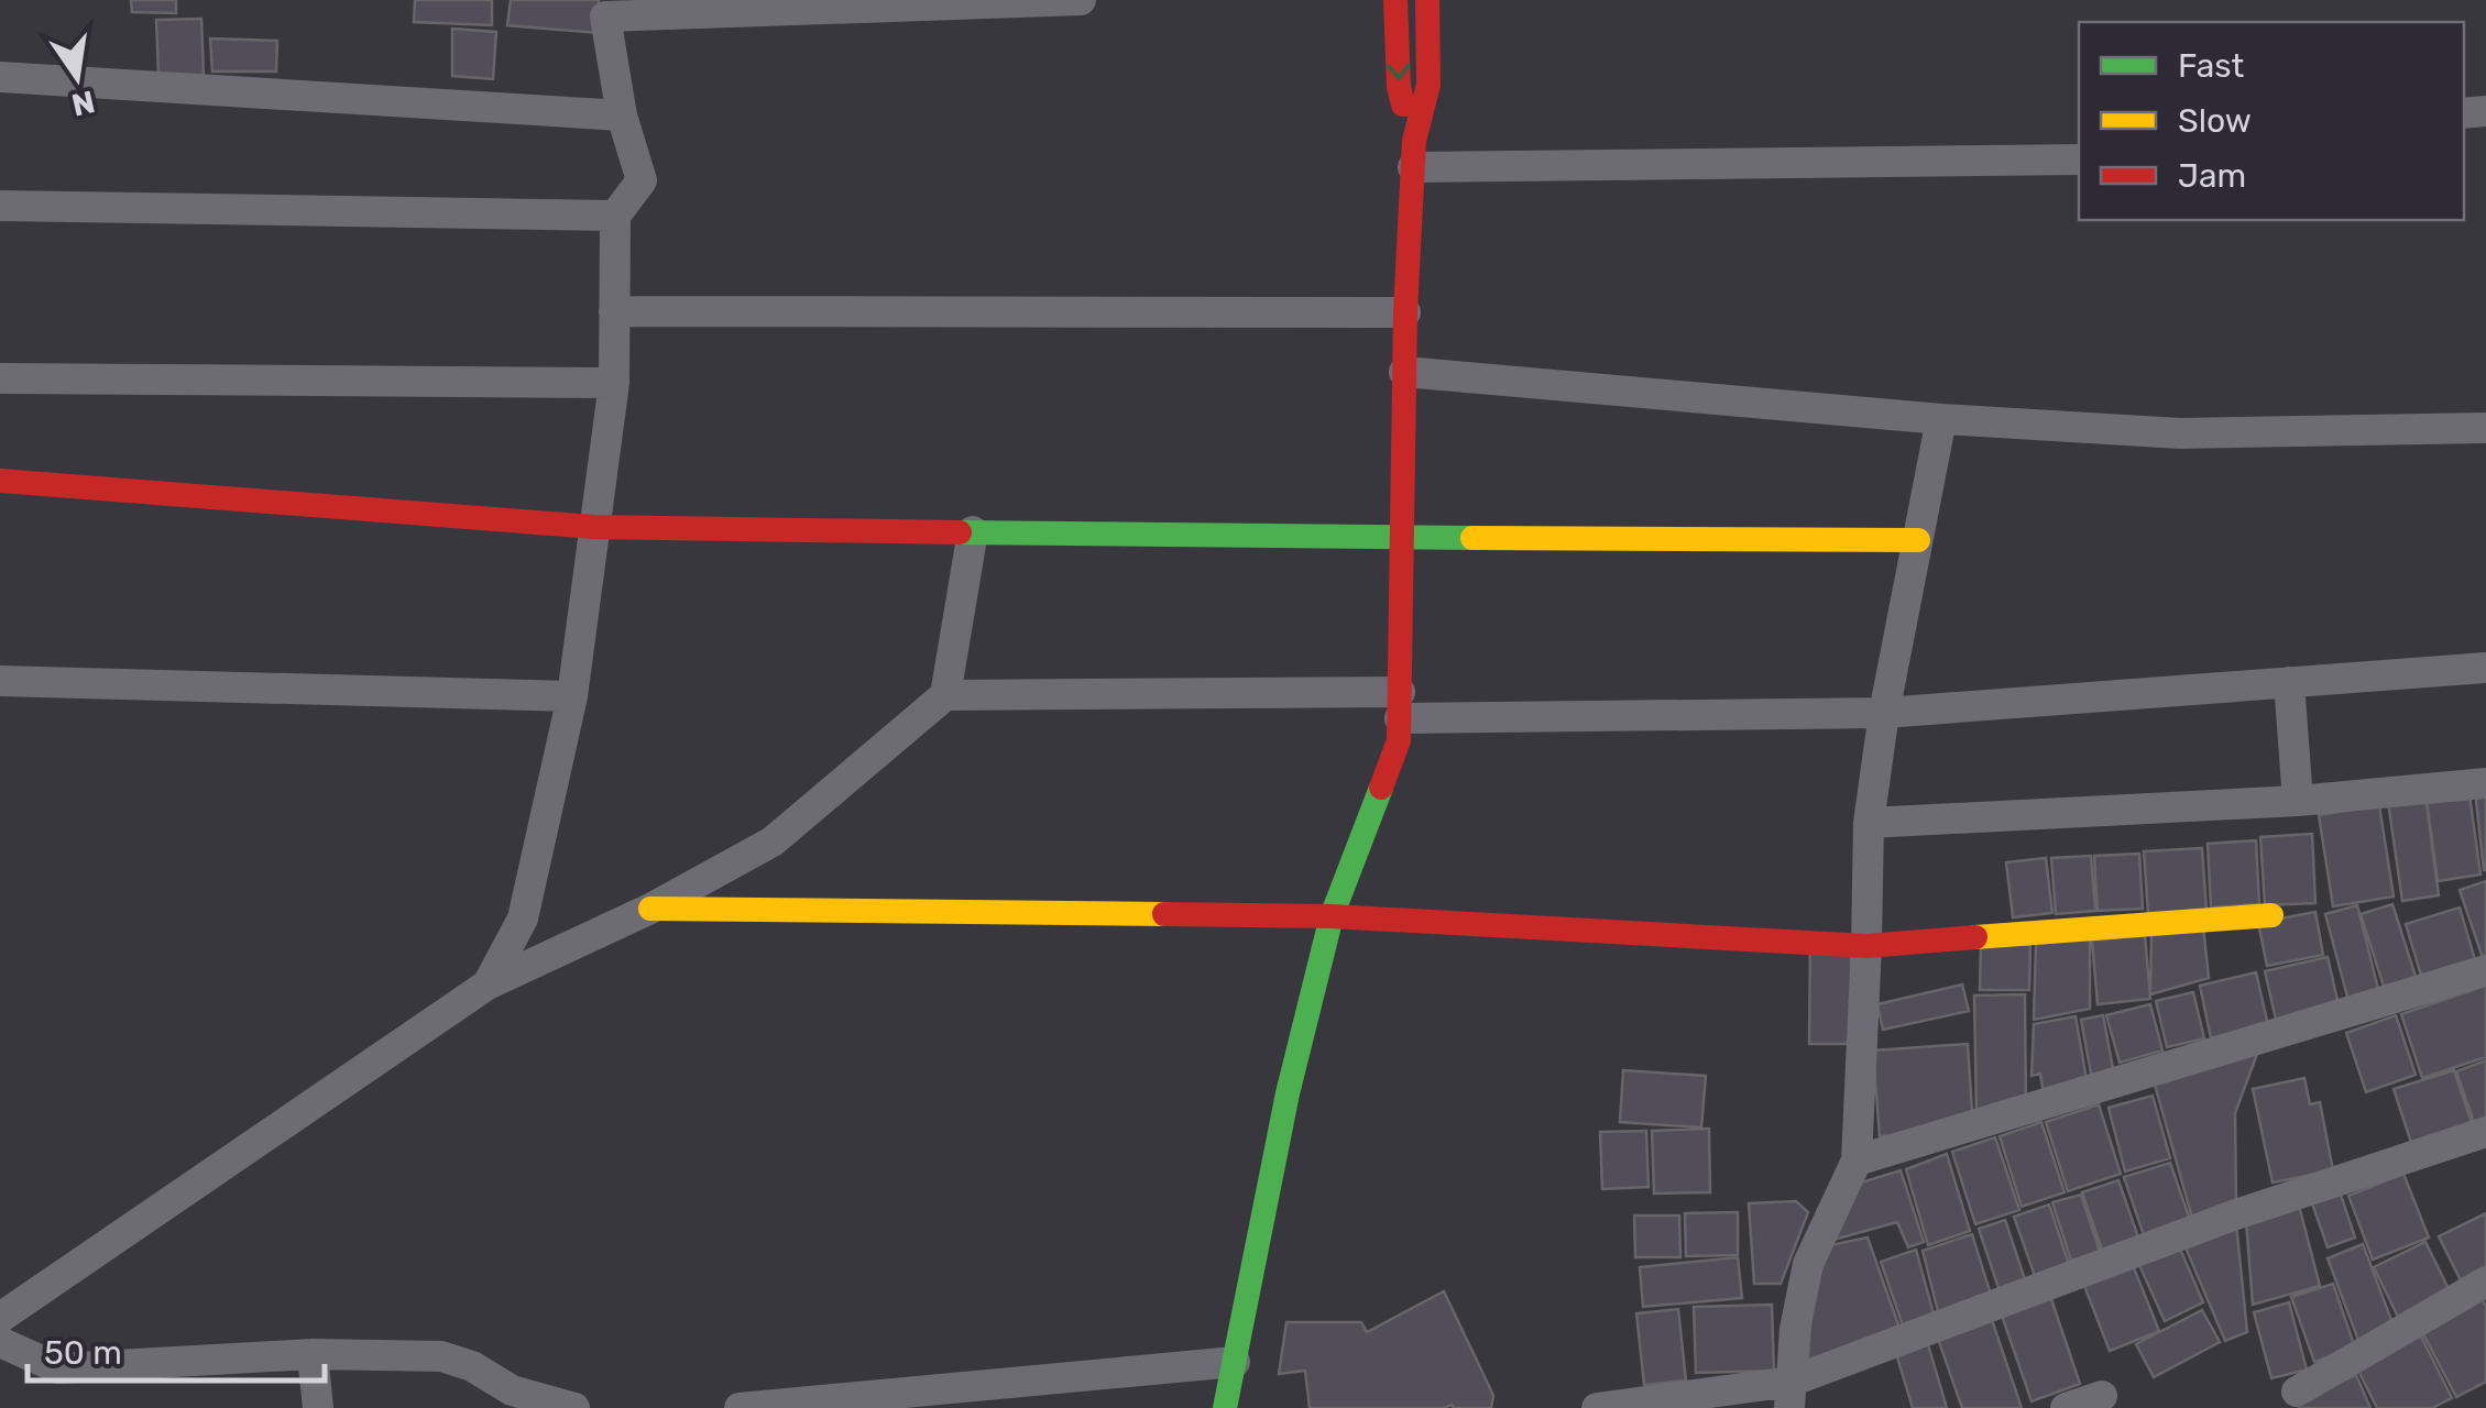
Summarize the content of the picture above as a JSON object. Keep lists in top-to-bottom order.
{
  "legend": ["Fast", "Slow", "Jam"],
  "scale_bar": "50 m",
  "north": "bottom"
}
